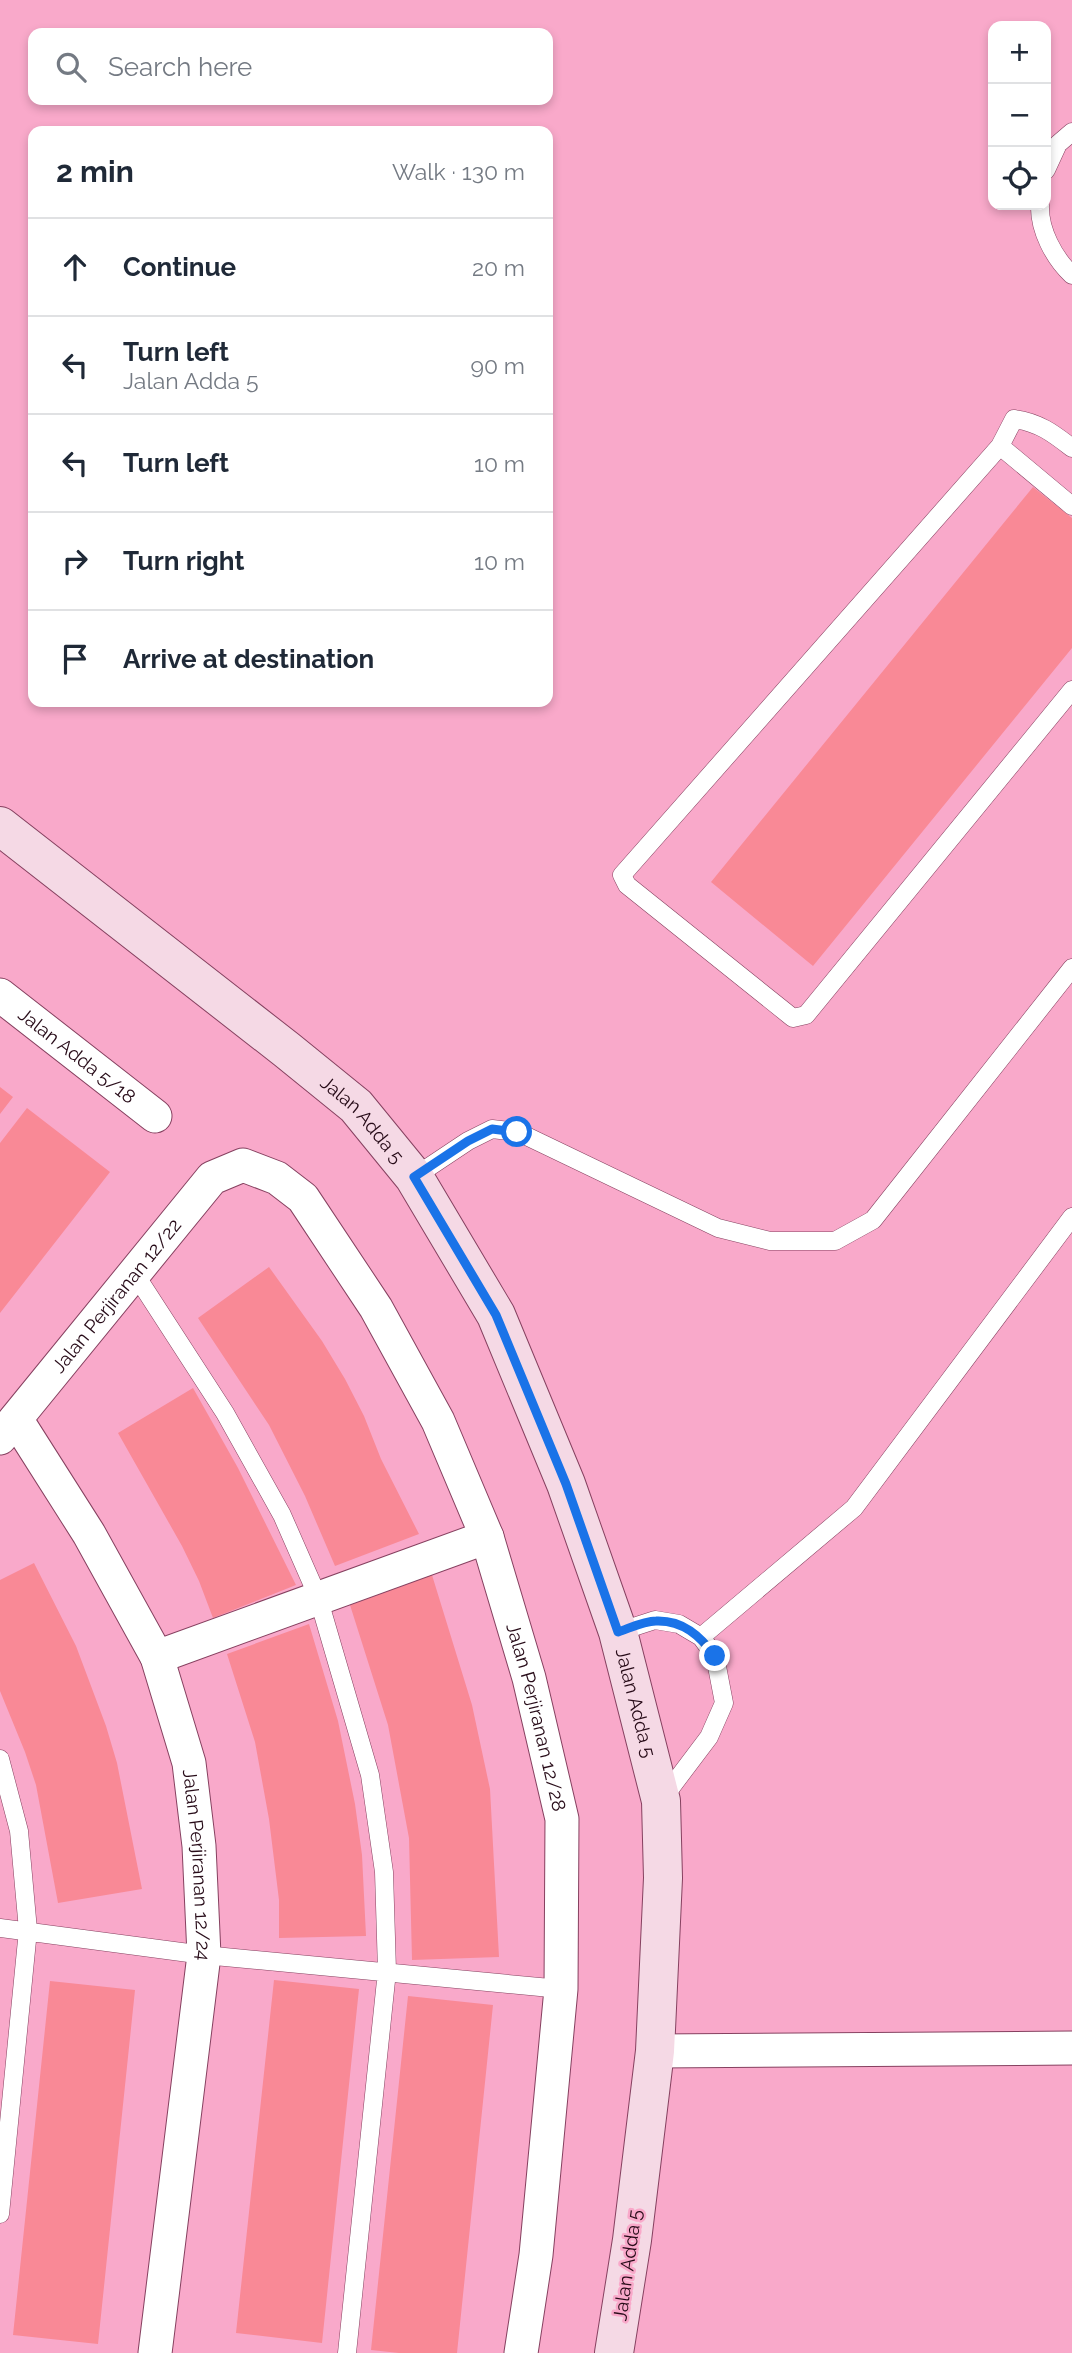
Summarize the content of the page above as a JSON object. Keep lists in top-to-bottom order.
{
  "streets": {
    "main road": ["Jalan Adda 5"],
    "street": [
      "Jalan Adda 5/18",
      "Jalan Perjiranan 12/22",
      "Jalan Perjiranan 12/28",
      "Jalan Perjiranan 12/24"
    ]
  },
  "crossings": [
    ["Jalan Perjiranan 12/22", "Jalan Perjiranan 12/28"],
    ["Jalan Perjiranan 12/22", "Jalan Perjiranan 12/24"]
  ],
  "page": {
    "map_buttons": ["+", "−"],
    "search": "Search here",
    "heading": ["2 min", "Walk · 130 m"],
    "list": [
      ["Continue", "20 m"],
      ["Turn left", "Jalan Adda 5", "90 m"],
      ["Turn left", "10 m"],
      ["Turn right", "10 m"],
      "Arrive at destination"
    ]
  }
}
